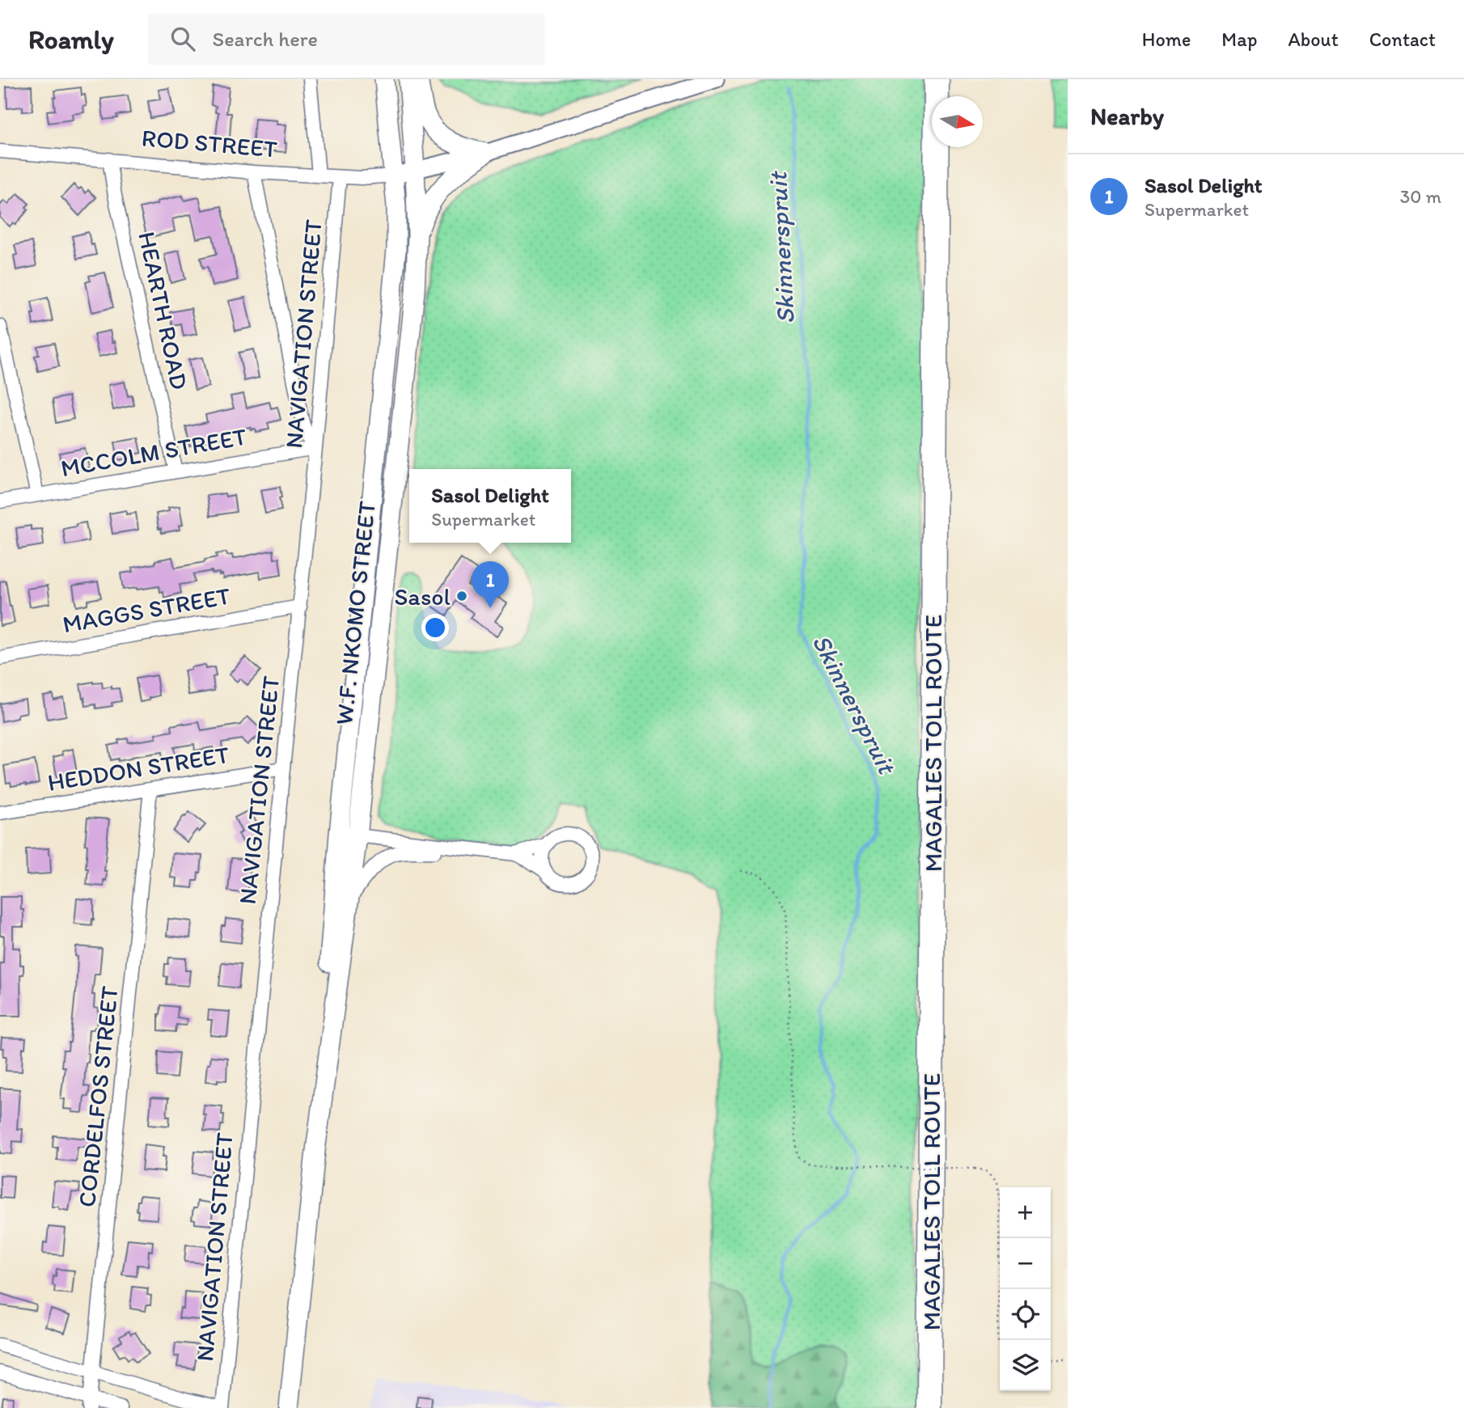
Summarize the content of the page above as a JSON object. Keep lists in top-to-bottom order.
{
  "streets": {
    "highway": ["MAGALIES TOLL ROUTE"],
    "main road": ["W.F. NKOMO STREET"],
    "street": [
      "ROD STREET",
      "HEARTH ROAD",
      "NAVIGATION STREET",
      "MCCOLM STREET",
      "MAGGS STREET",
      "HEDDON STREET",
      "CORDELFOS STREET"
    ]
  },
  "crossings": [
    ["ROD STREET", "HEARTH ROAD"],
    ["ROD STREET", "NAVIGATION STREET"],
    ["ROD STREET", "W.F. NKOMO STREET"],
    ["HEARTH ROAD", "MCCOLM STREET"],
    ["NAVIGATION STREET", "MCCOLM STREET"],
    ["NAVIGATION STREET", "MAGGS STREET"],
    ["NAVIGATION STREET", "HEDDON STREET"],
    ["HEDDON STREET", "CORDELFOS STREET"]
  ],
  "water": ["Skinnerspruit"],
  "places": ["Sasol"],
  "north": "right",
  "page": {
    "header": "Roamly",
    "search": "Search here",
    "nav": [
      "Home",
      "Map",
      "About",
      "Contact"
    ],
    "heading": "Nearby",
    "list": [
      {
        "mark": "1",
        "name": "Sasol Delight",
        "note": "Supermarket",
        "value": "30 m"
      }
    ],
    "popup": ["Sasol Delight", "Supermarket"],
    "pins": "1",
    "map_buttons": ["+", "−"]
  }
}
